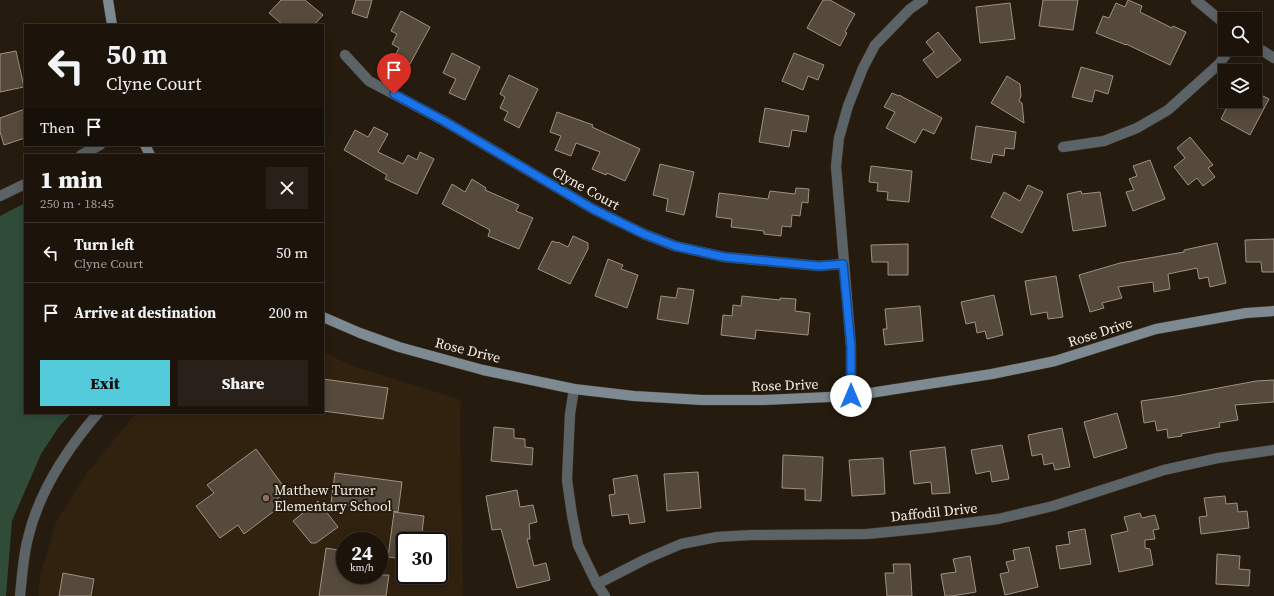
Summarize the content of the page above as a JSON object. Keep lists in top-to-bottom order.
{
  "streets": {
    "main road": ["Rose Drive"],
    "street": ["Clyne Court", "Daffodil Drive"]
  },
  "places": ["Matthew Turner Elementary School"],
  "page": {
    "turn": ["50 m", "Clyne Court"],
    "then": "Then",
    "heading": ["1 min", "250 m · 18:45"],
    "list": [
      {
        "name": "Turn left",
        "note": "Clyne Court",
        "value": "50 m"
      },
      {
        "name": "Arrive at destination",
        "value": "200 m"
      }
    ],
    "buttons": ["Exit", "Share"],
    "speed": "24 km/h",
    "limit": "30"
  }
}
